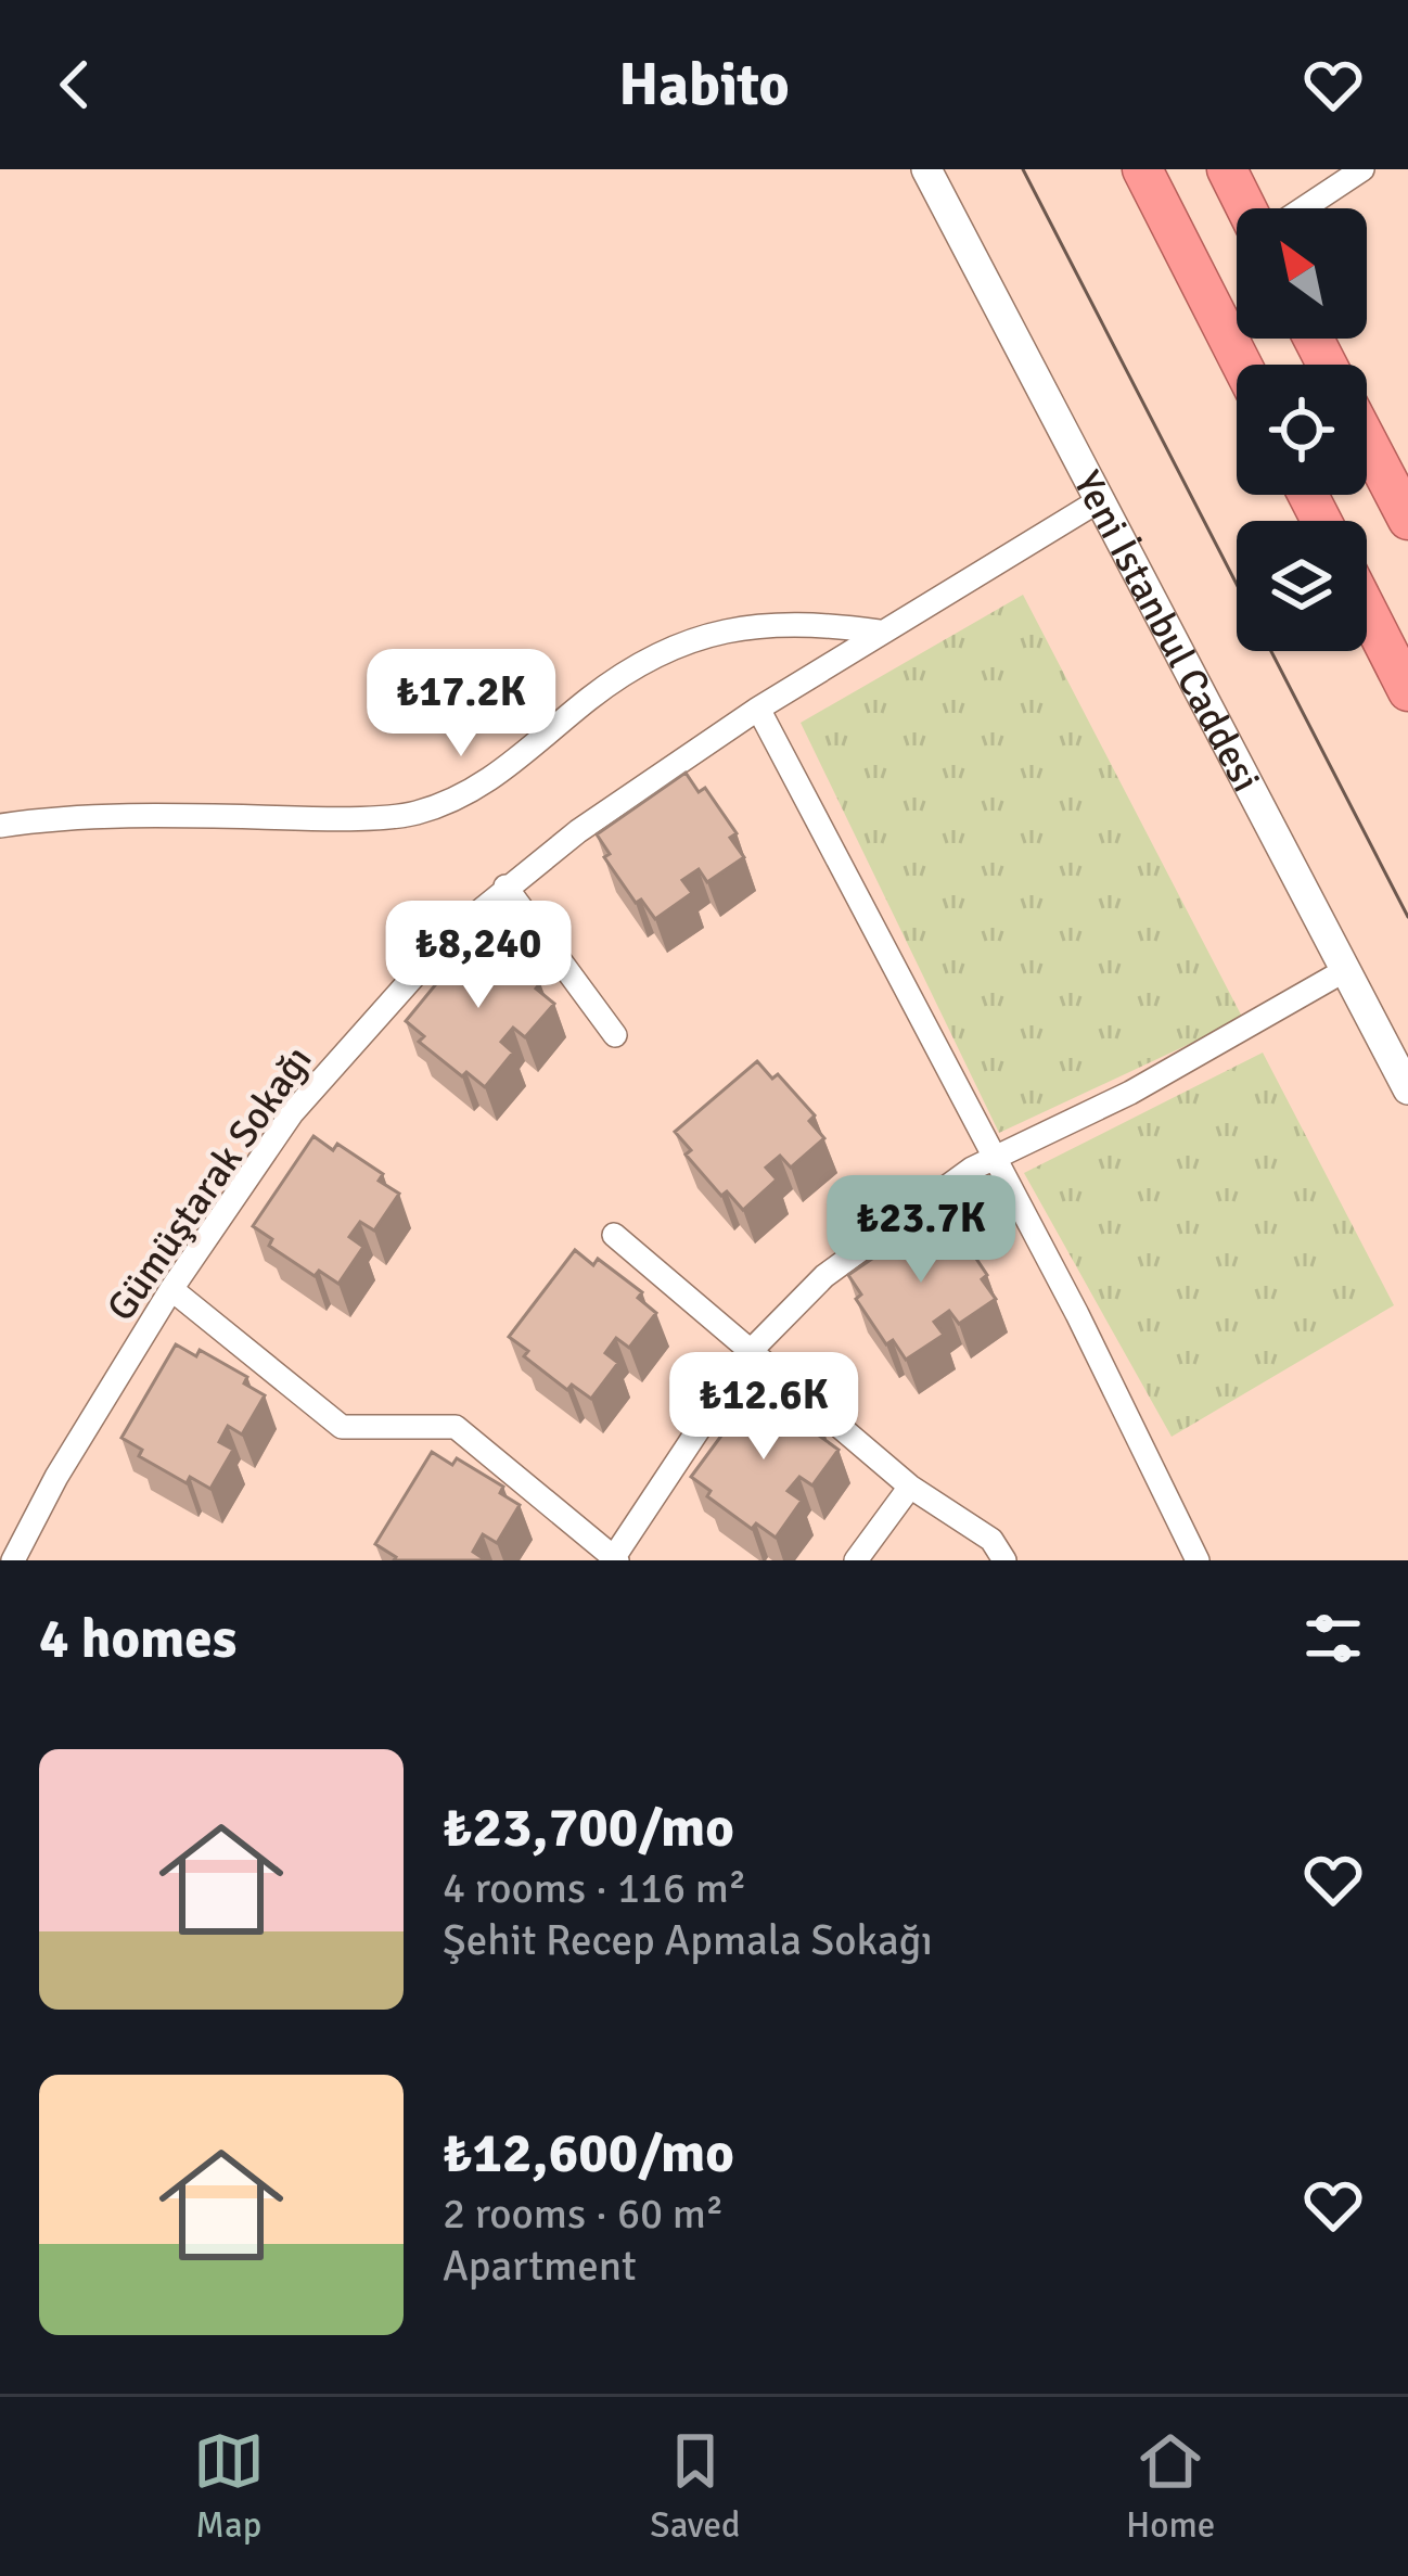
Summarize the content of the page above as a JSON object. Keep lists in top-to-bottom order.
{
  "streets": {
    "street": ["Yeni İstanbul Caddesi", "Gümüştarak Sokağı"]
  },
  "crossings": [
    ["Yeni İstanbul Caddesi", "Gümüştarak Sokağı"]
  ],
  "north": "top left",
  "page": {
    "header": "Habito",
    "price": [
      "₺17.2K",
      "₺8,240",
      "₺23.7K",
      "₺12.6K"
    ],
    "heading": "4 homes",
    "list": [
      {
        "name": "₺23,700/mo",
        "note": "4 rooms · 116 m² · Şehit Recep Apmala Sokağı"
      },
      {
        "name": "₺12,600/mo",
        "note": "2 rooms · 60 m² · Apartment"
      }
    ],
    "tabs": ["Map", "Saved", "Home"]
  }
}
